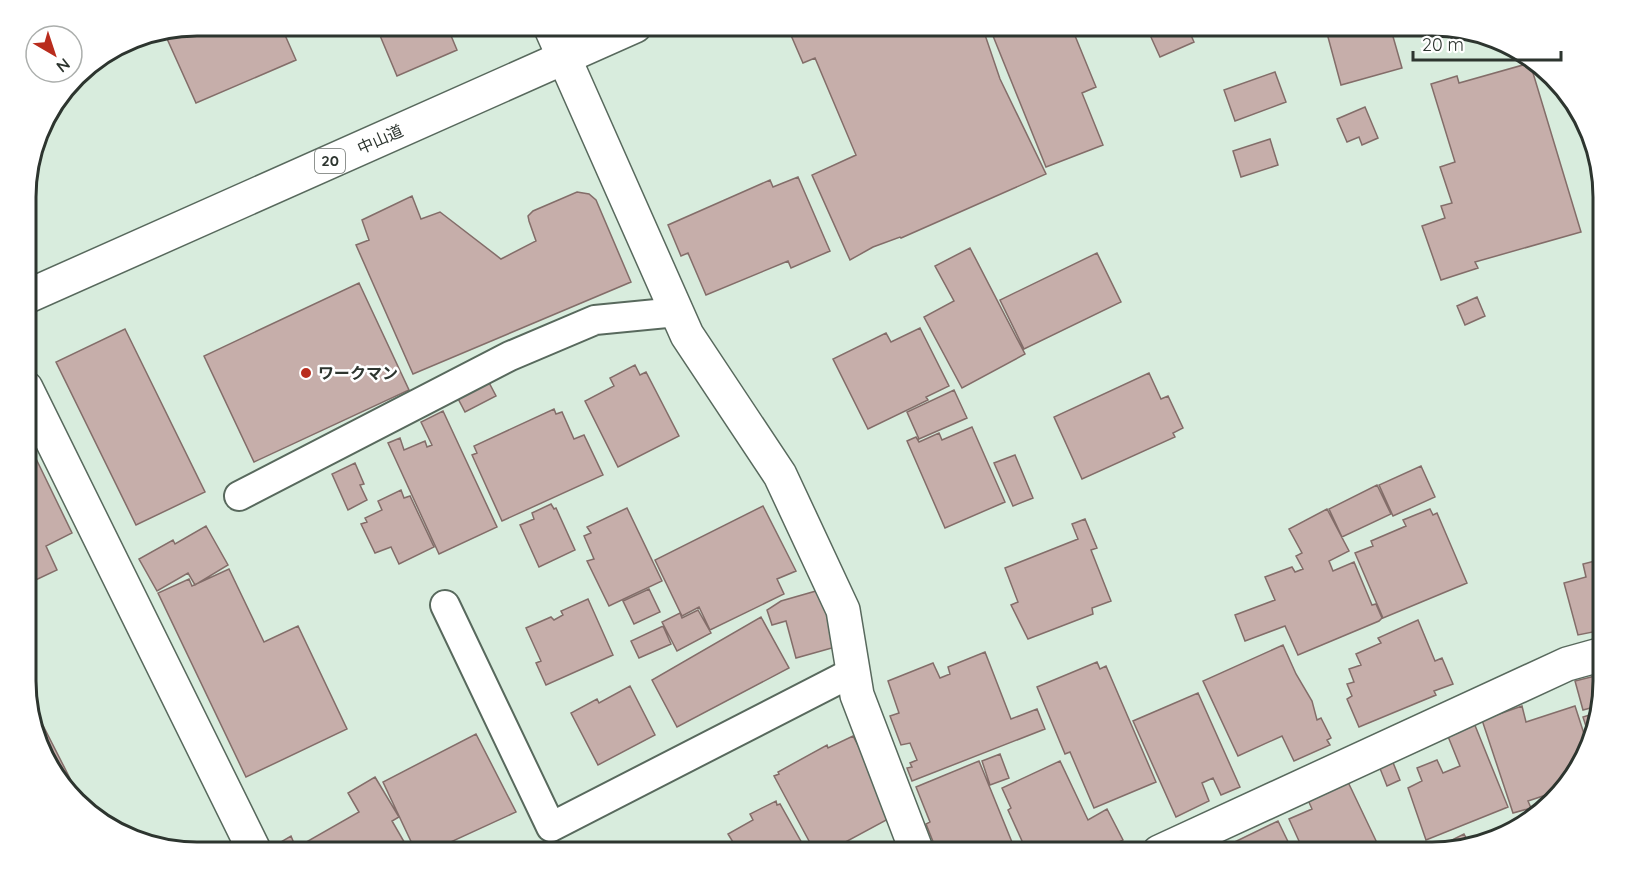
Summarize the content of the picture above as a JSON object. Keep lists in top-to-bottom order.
{
  "streets": {
    "main road": ["中山道", "20"]
  },
  "places": ["ワークマン"],
  "scale_bar": "20 m",
  "north": "bottom right"
}
